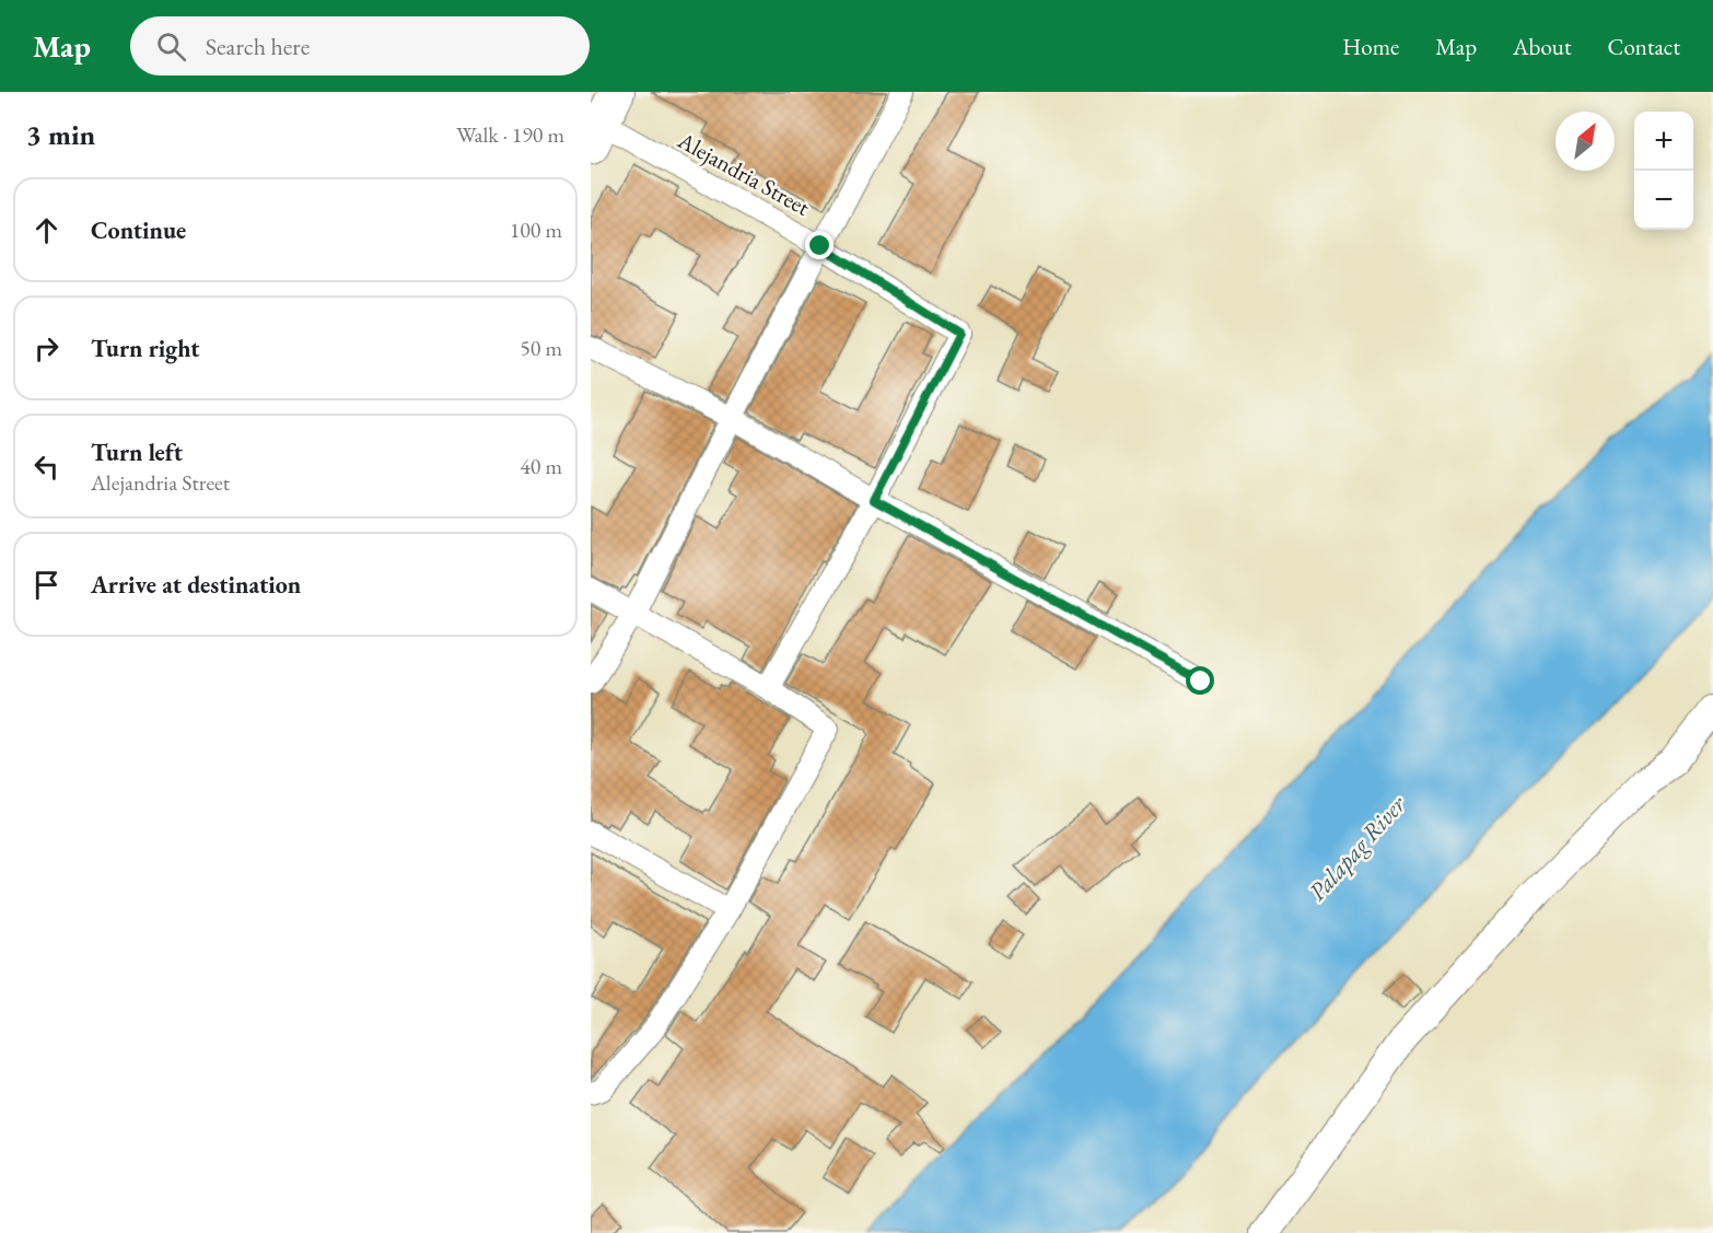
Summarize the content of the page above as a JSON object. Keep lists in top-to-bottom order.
{
  "streets": {
    "street": ["Alejandria Street"]
  },
  "water": ["Palapag River"],
  "north": "top right",
  "page": {
    "header": "Map",
    "search": "Search here",
    "nav": [
      "Home",
      "Map",
      "About",
      "Contact"
    ],
    "heading": ["3 min", "Walk · 190 m"],
    "map_buttons": ["+", "−"],
    "list": [
      ["Continue", "100 m"],
      ["Turn right", "50 m"],
      ["Turn left", "Alejandria Street", "40 m"],
      "Arrive at destination"
    ]
  }
}
